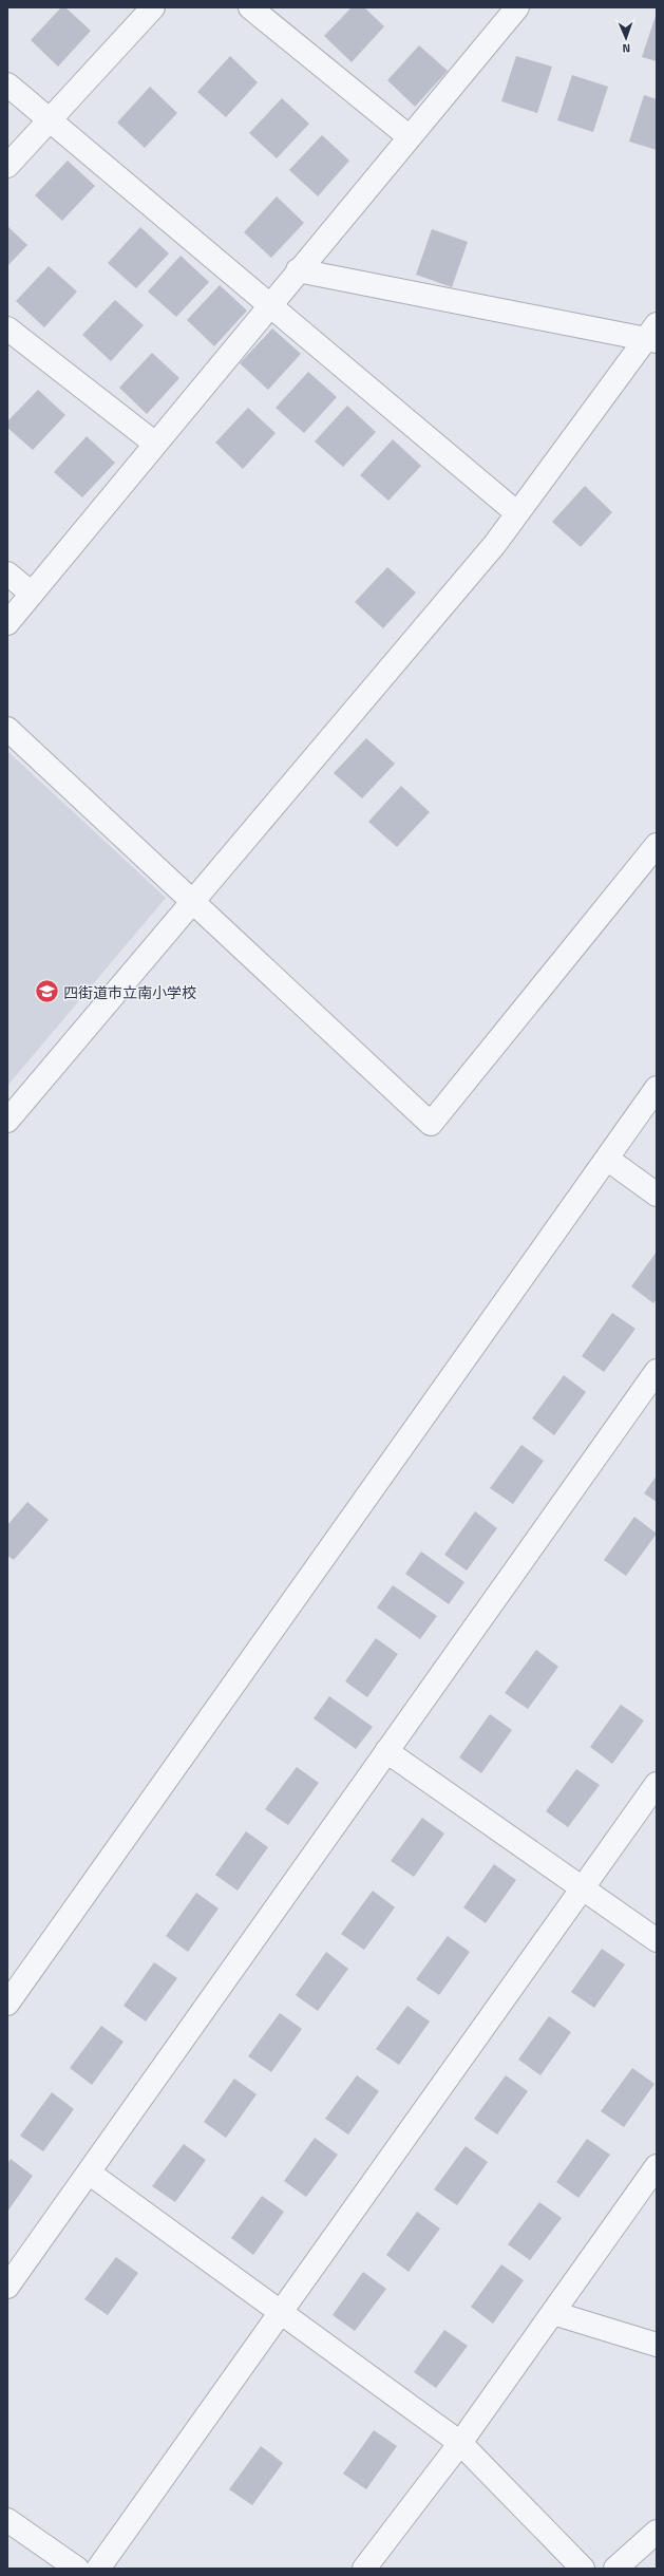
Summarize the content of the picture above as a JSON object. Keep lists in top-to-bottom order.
{
  "places": {
    "school or university": ["四街道市立南小学校"]
  },
  "north": "bottom"
}
